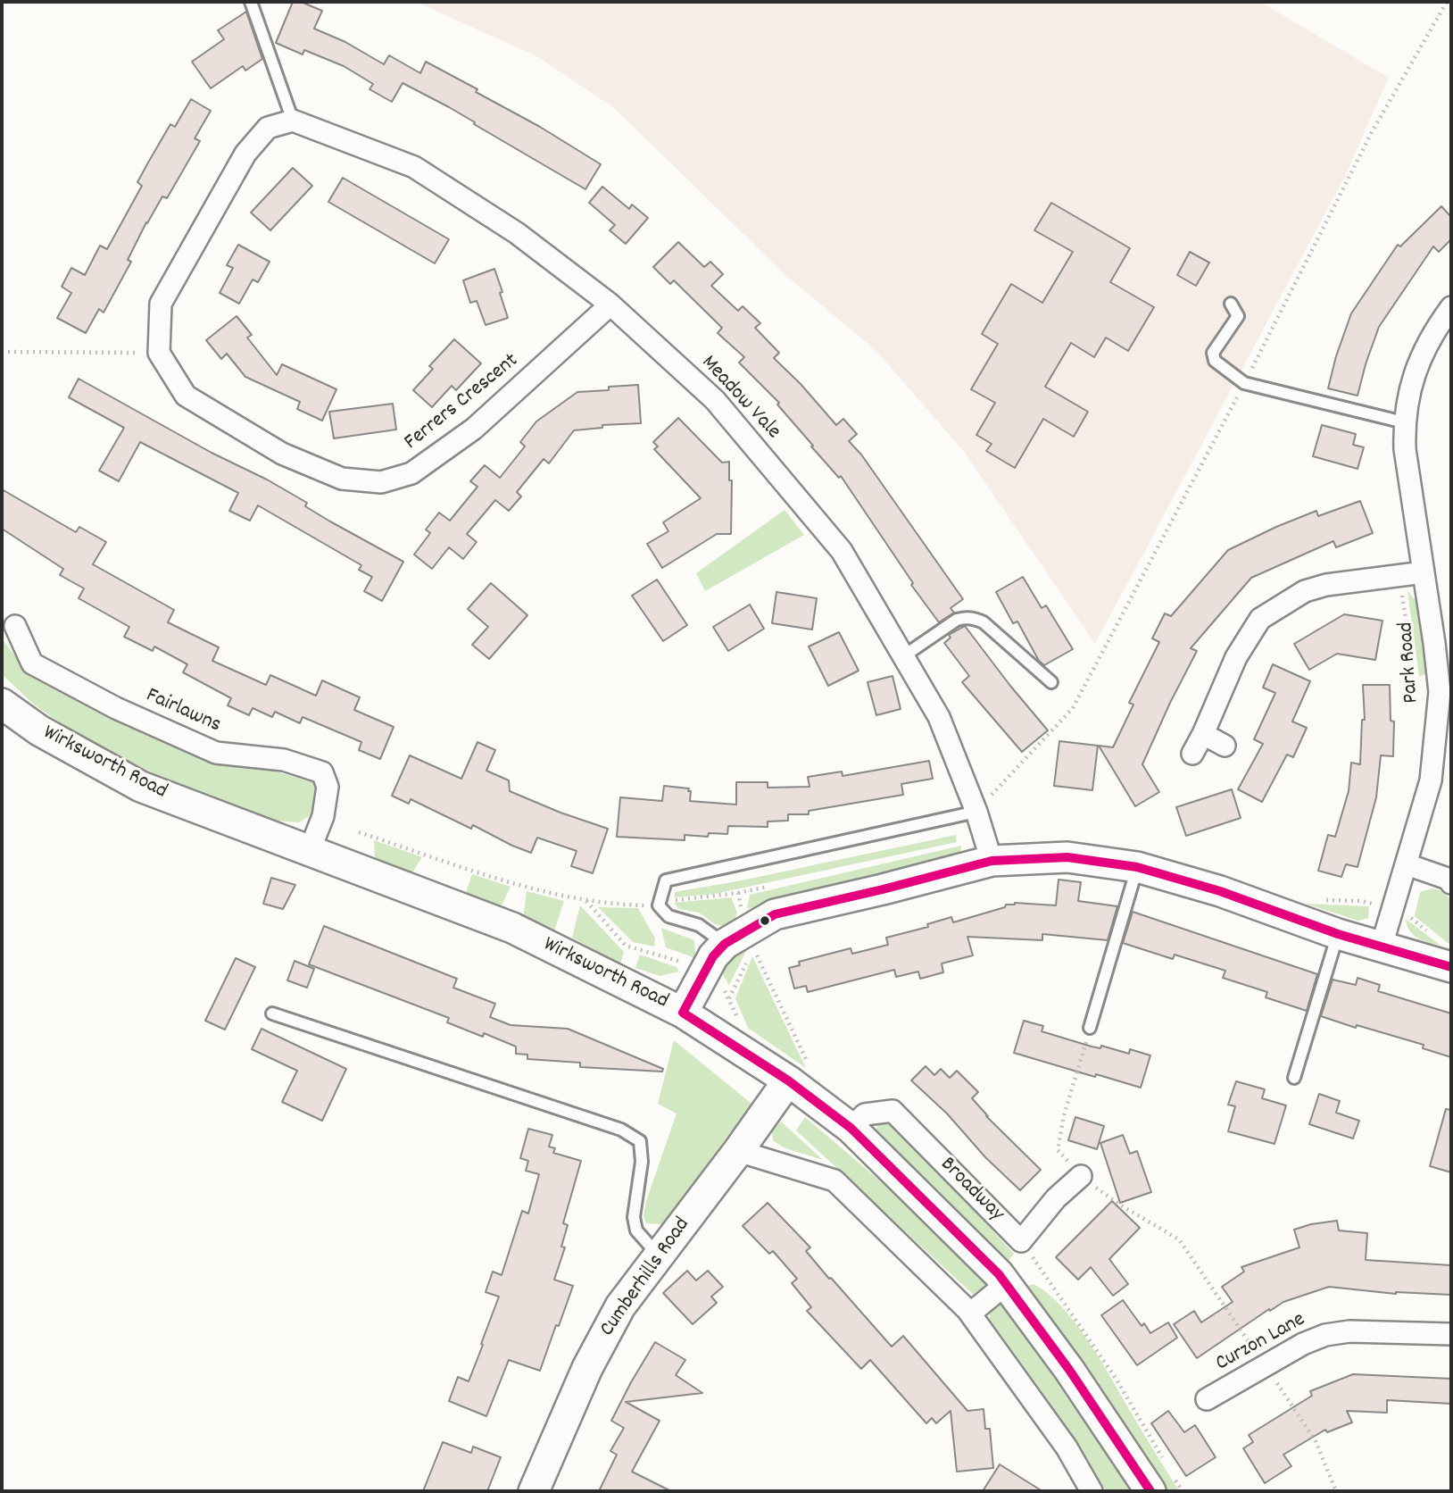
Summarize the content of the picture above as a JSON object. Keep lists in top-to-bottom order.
{
  "streets": {
    "main road": ["Wirksworth Road", "Broadway", "Cumberhills Road"],
    "street": [
      "Meadow Vale",
      "Ferrers Crescent",
      "Park Road",
      "Fairlawns",
      "Curzon Lane"
    ]
  },
  "crossings": [
    ["Meadow Vale", "Ferrers Crescent"],
    ["Meadow Vale", "Wirksworth Road"],
    ["Park Road", "Wirksworth Road"],
    ["Fairlawns", "Wirksworth Road"],
    ["Wirksworth Road", "Broadway"],
    ["Broadway", "Cumberhills Road"]
  ]
}
